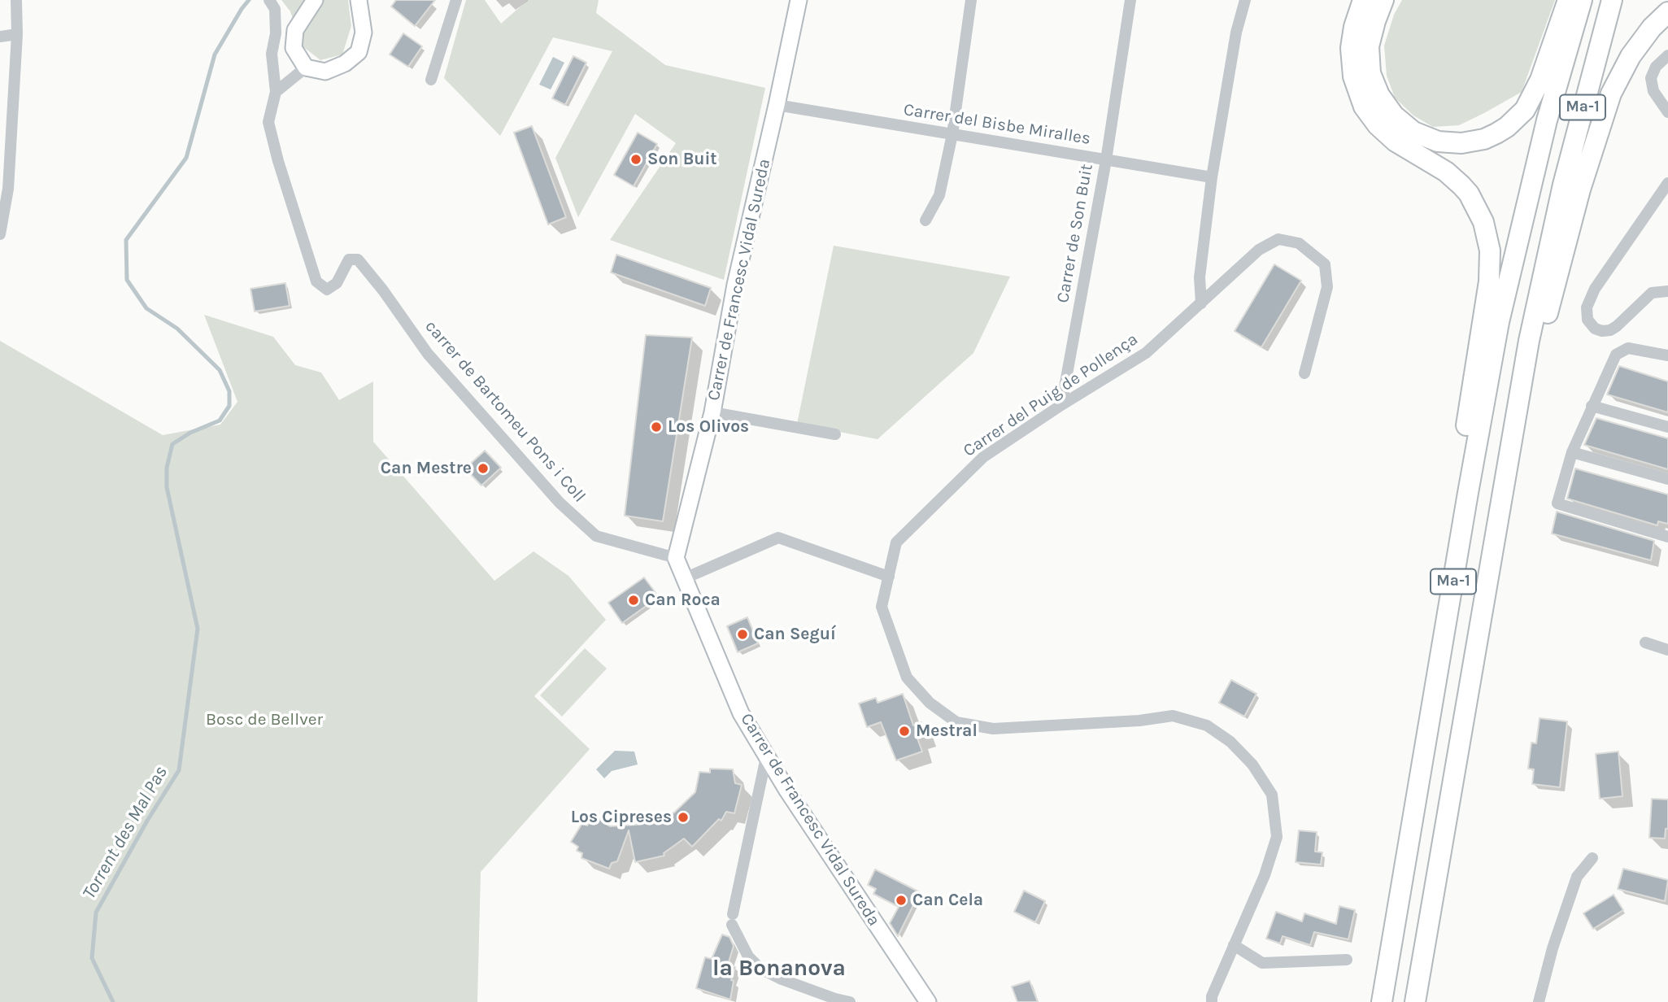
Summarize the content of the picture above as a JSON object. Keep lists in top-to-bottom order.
{
  "streets": {
    "highway": ["Ma-1"],
    "street": [
      "Carrer del Bisbe Miralles",
      "Carrer de Son Buit",
      "Carrer de Francesc Vidal Sureda",
      "Carrer del Puig de Pollença",
      "carrer de Bartomeu Pons i Coll"
    ]
  },
  "crossings": [
    ["Carrer del Bisbe Miralles", "Carrer de Son Buit"],
    ["Carrer del Bisbe Miralles", "Carrer de Francesc Vidal Sureda"],
    ["Carrer de Son Buit", "Carrer del Puig de Pollença"],
    ["Carrer de Francesc Vidal Sureda", "carrer de Bartomeu Pons i Coll"]
  ],
  "districts": ["la Bonanova"],
  "water": ["Torrent des Mal Pas"],
  "parks": ["Bosc de Bellver"],
  "places": [
    "Son Buit",
    "Los Olivos",
    "Can Mestre",
    "Can Roca",
    "Can Seguí",
    "Mestral",
    "Los Cipreses",
    "Can Cela"
  ]
}
